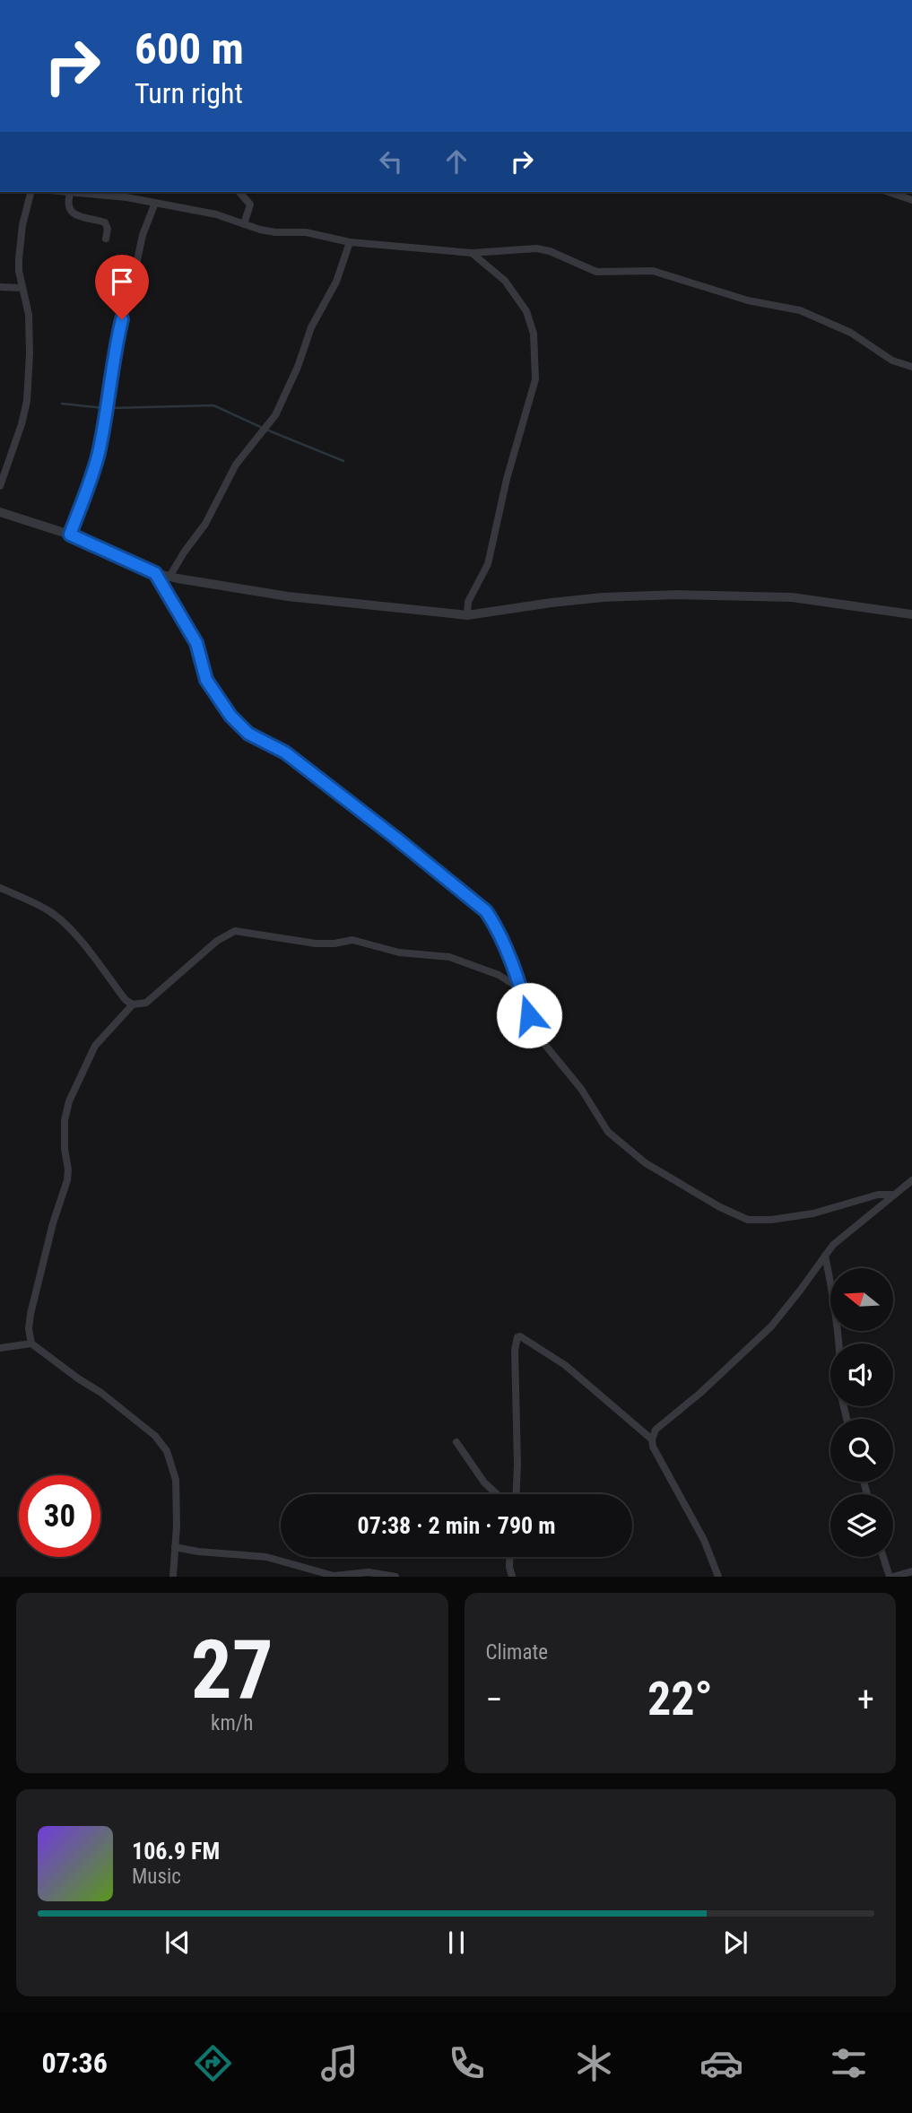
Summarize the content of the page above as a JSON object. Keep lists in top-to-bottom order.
{
  "north": "left",
  "page": {
    "turn": ["600 m", "Turn right"],
    "limit": "30",
    "trip": "07:38 · 2 min · 790 m",
    "tile": [
      ["27", "km/h"],
      "Climate"
    ],
    "heat": ["−", "22°", "+"],
    "song": ["106.9 FM", "Music"],
    "tabs": "07:36"
  }
}
